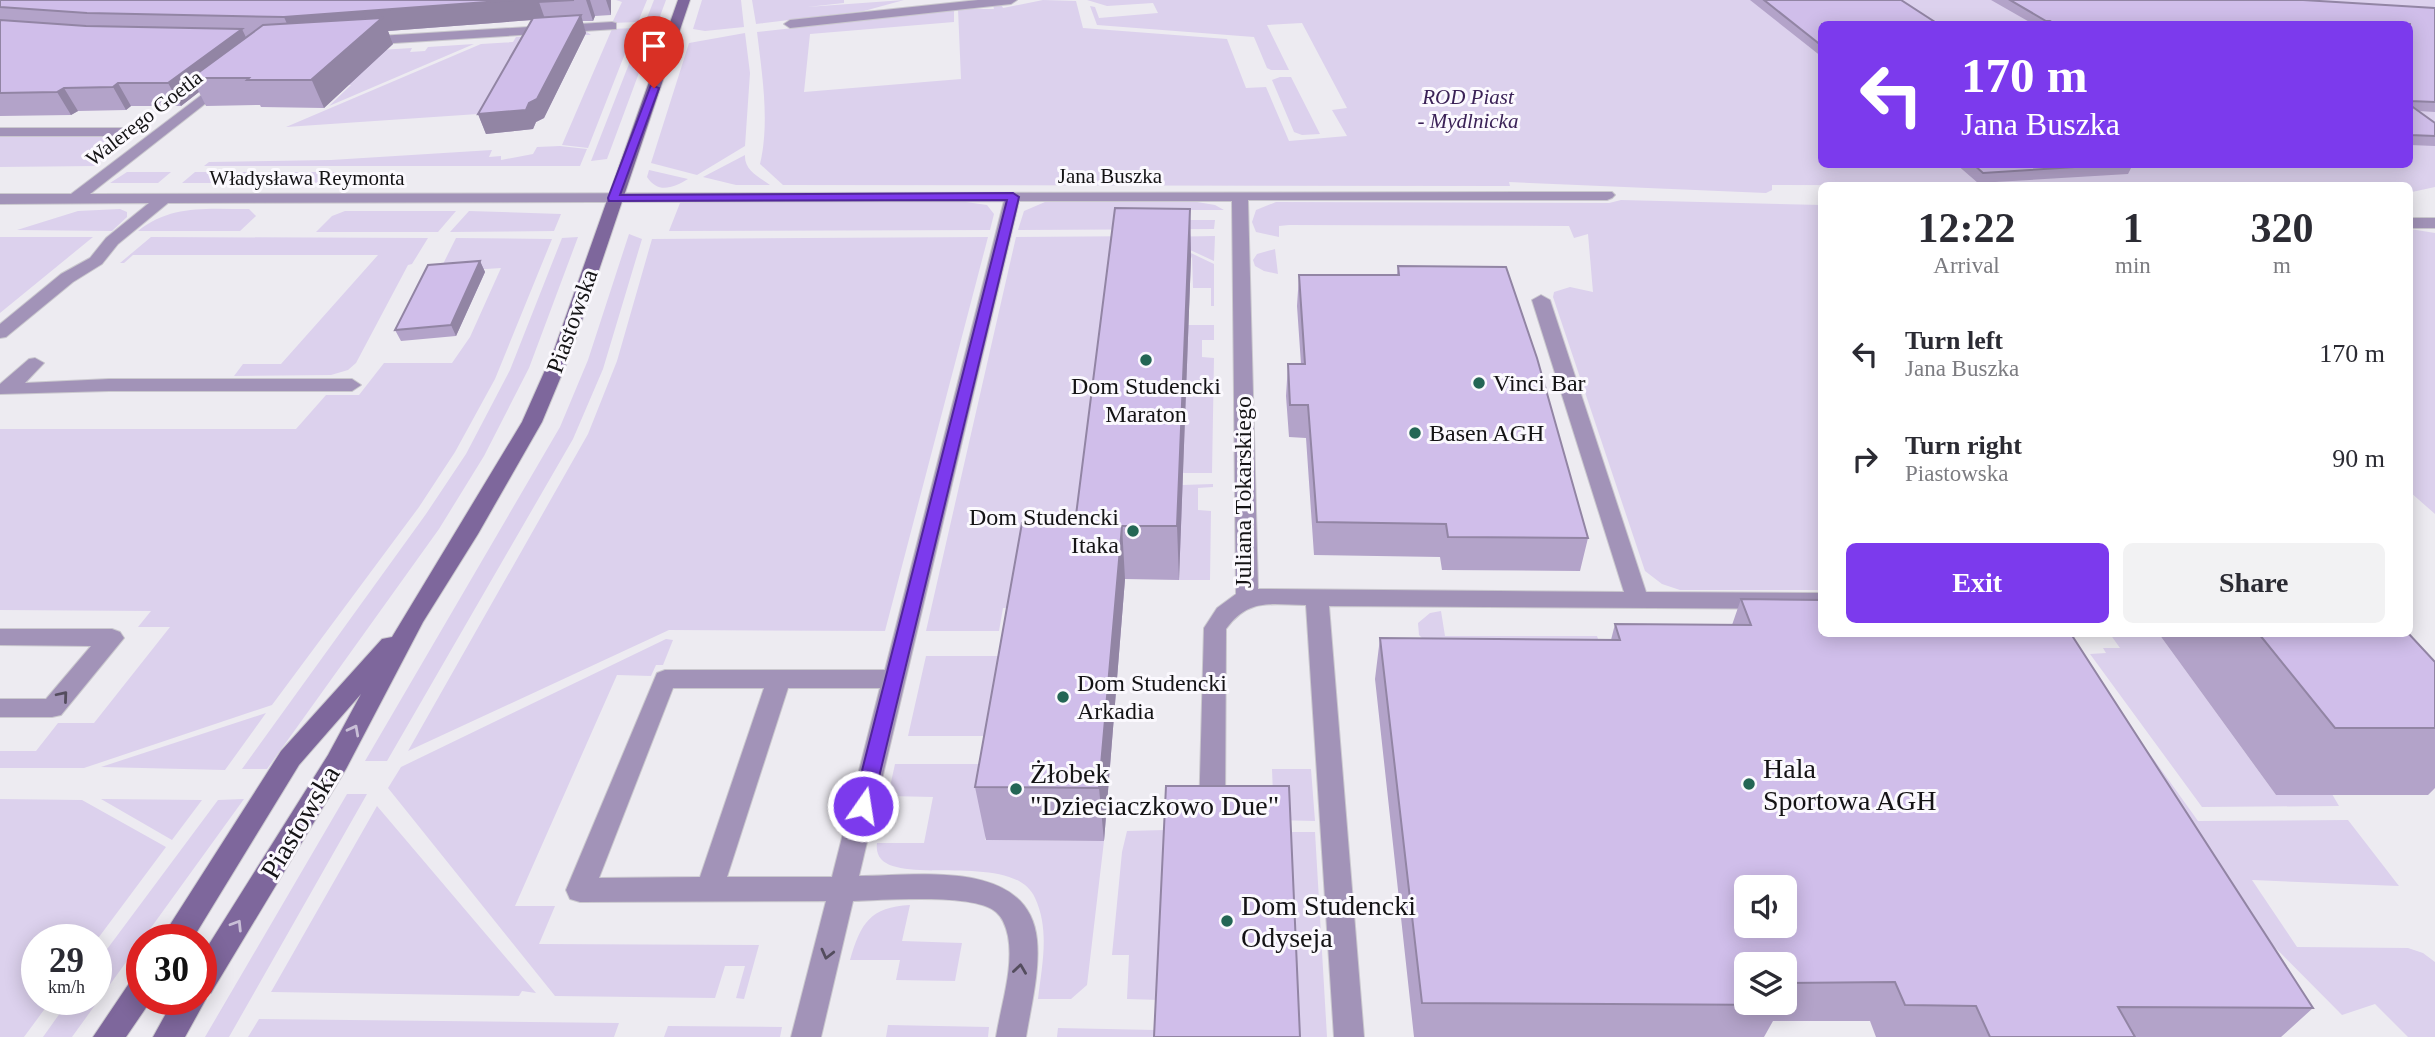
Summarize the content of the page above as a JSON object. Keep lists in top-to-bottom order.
{
  "streets": {
    "street": [
      "Walerego Goetla",
      "Jana Buszka",
      "Władysława Reymonta",
      "Piastowska",
      "Juliana Tokarskiego"
    ]
  },
  "crossings": [
    ["Walerego Goetla", "Władysława Reymonta"],
    ["Jana Buszka", "Władysława Reymonta"],
    ["Jana Buszka", "Piastowska"],
    ["Jana Buszka", "Juliana Tokarskiego"],
    ["Władysława Reymonta", "Piastowska"]
  ],
  "parks": ["ROD Piast - Mydlnicka"],
  "places": [
    "Dom Studencki Maraton",
    "Vinci Bar",
    "Basen AGH",
    "Dom Studencki Itaka",
    "Dom Studencki Arkadia",
    "Hala Sportowa AGH",
    "Żłobek \"Dzieciaczkowo Due\"",
    "Dom Studencki Odyseja"
  ],
  "page": {
    "turn": ["170 m", "Jana Buszka"],
    "eta": [
      "12:22",
      "Arrival",
      "1",
      "min",
      "320",
      "m"
    ],
    "list": [
      {
        "name": "Turn left",
        "note": "Jana Buszka",
        "value": "170 m"
      },
      {
        "name": "Turn right",
        "note": "Piastowska",
        "value": "90 m"
      }
    ],
    "buttons": ["Exit", "Share"],
    "speed": "29 km/h",
    "limit": "30"
  }
}
